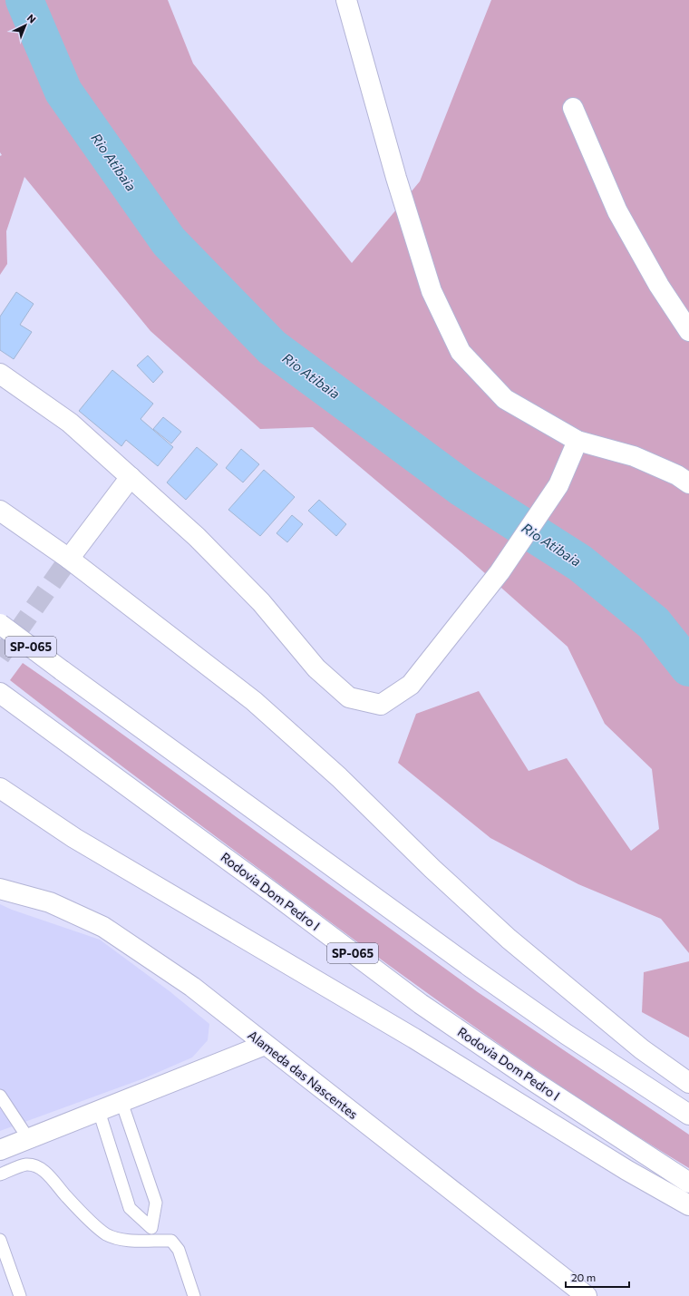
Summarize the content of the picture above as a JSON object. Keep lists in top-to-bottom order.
{
  "streets": {
    "main road": ["SP-065", "Rodovia Dom Pedro I", "Alameda das Nascentes"]
  },
  "water": ["Rio Atibaia"],
  "scale_bar": "20 m",
  "north": "top right"
}
